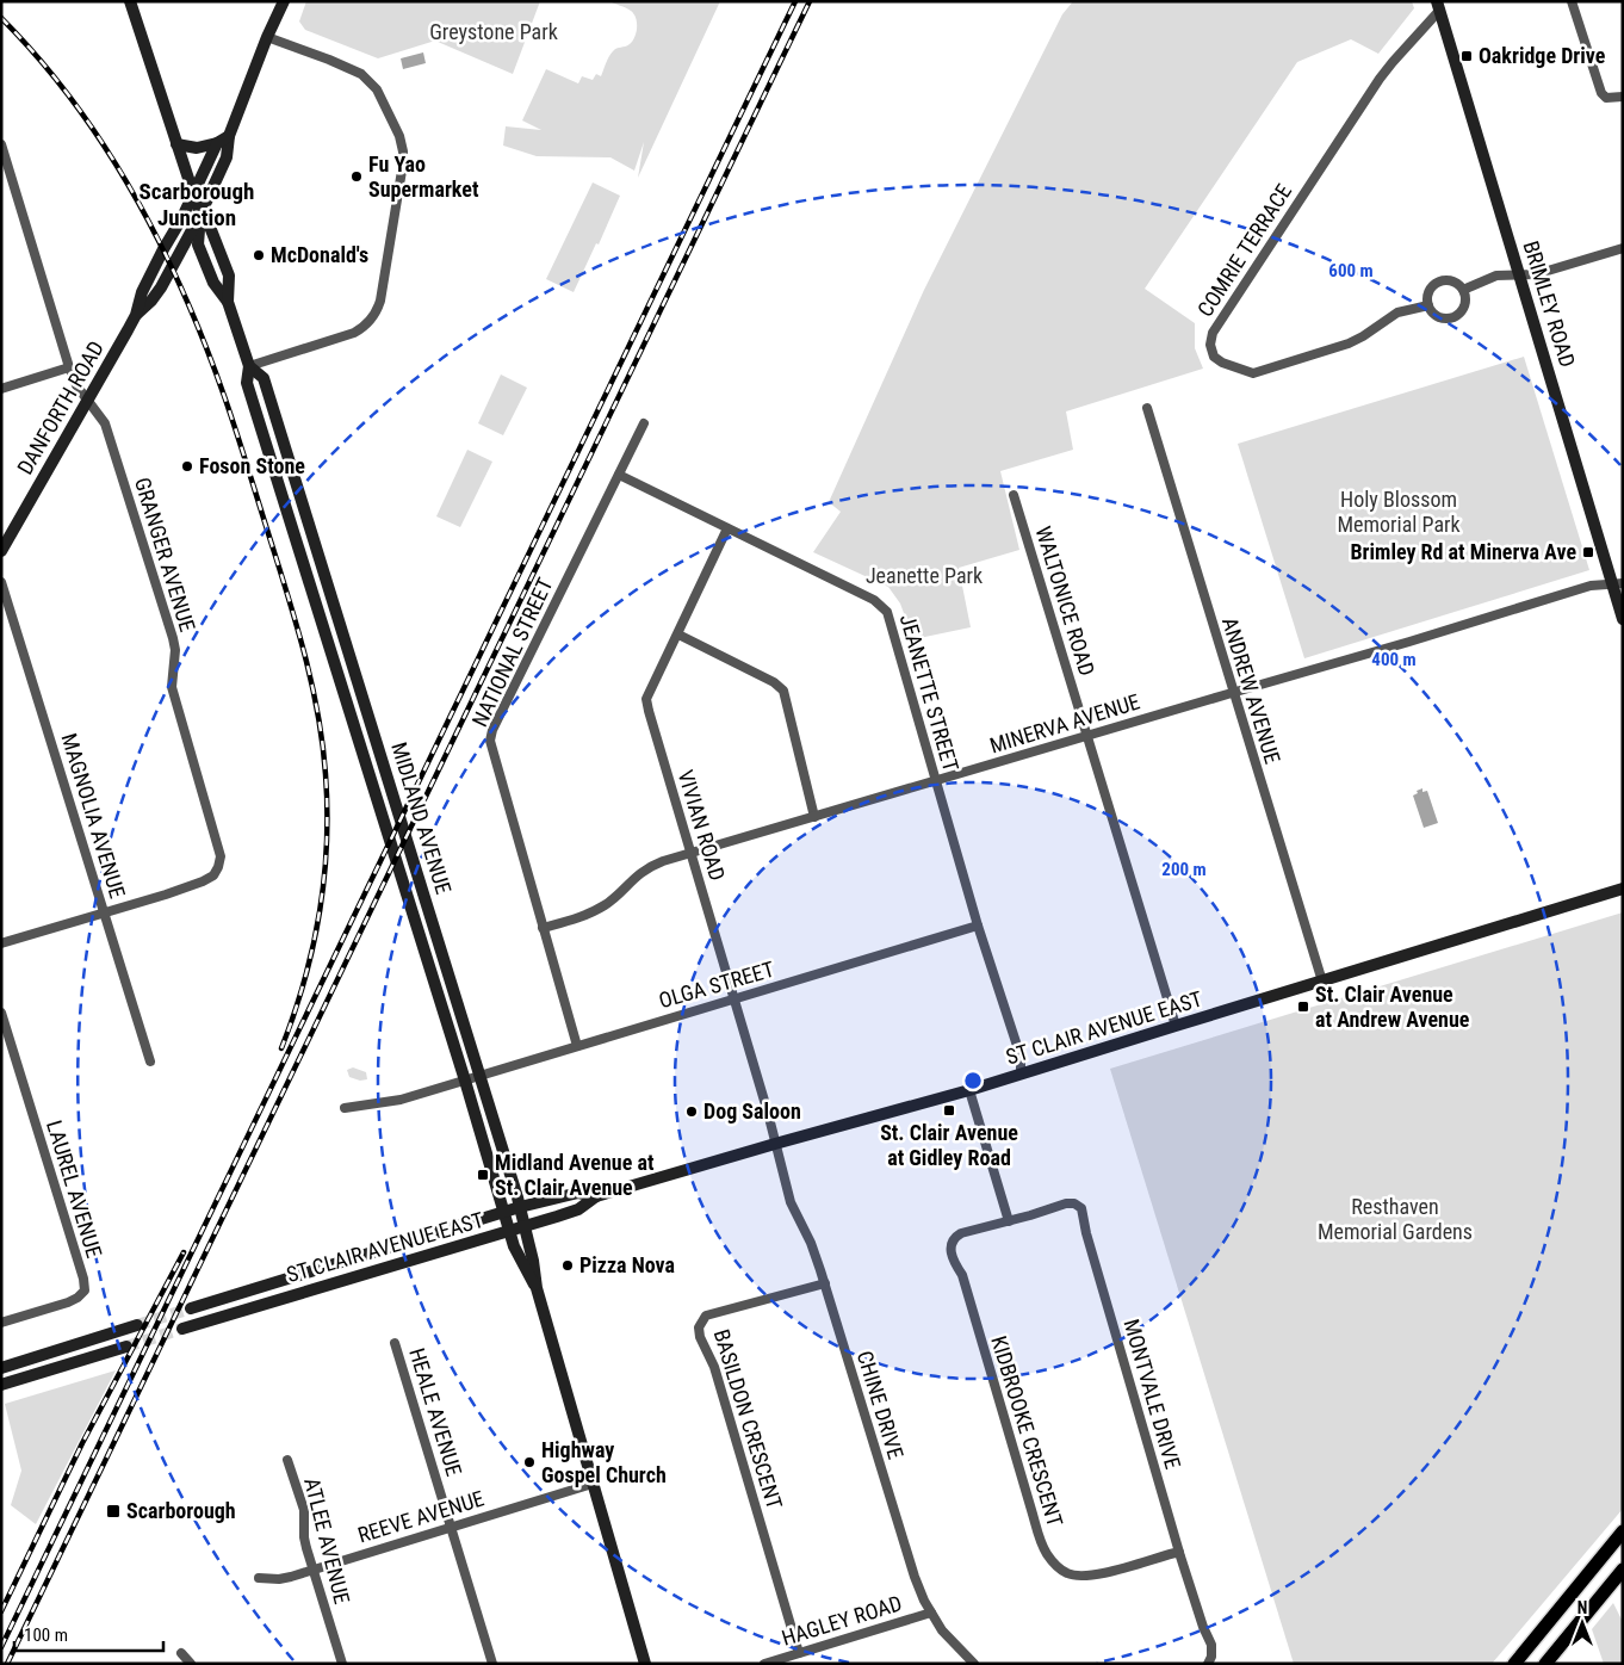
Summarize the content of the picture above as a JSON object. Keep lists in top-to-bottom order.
{
  "streets": {
    "main road": [
      "BRIMLEY ROAD",
      "DANFORTH ROAD",
      "MIDLAND AVENUE",
      "ST CLAIR AVENUE EAST"
    ],
    "street": [
      "COMRIE TERRACE",
      "GRANGER AVENUE",
      "WALTONICE ROAD",
      "NATIONAL STREET",
      "ANDREW AVENUE",
      "JEANETTE STREET",
      "MINERVA AVENUE",
      "MAGNOLIA AVENUE",
      "VIVIAN ROAD",
      "OLGA STREET",
      "LAUREL AVENUE",
      "MONTVALE DRIVE",
      "CHINE DRIVE",
      "HEALE AVENUE",
      "BASILDON CRESCENT",
      "KIDBROOKE CRESCENT",
      "REEVE AVENUE",
      "ATLEE AVENUE",
      "HAGLEY ROAD"
    ]
  },
  "crossings": [
    ["COMRIE TERRACE", "BRIMLEY ROAD"],
    ["BRIMLEY ROAD", "MINERVA AVENUE"],
    ["DANFORTH ROAD", "GRANGER AVENUE"],
    ["DANFORTH ROAD", "MIDLAND AVENUE"],
    ["GRANGER AVENUE", "MAGNOLIA AVENUE"],
    ["WALTONICE ROAD", "MINERVA AVENUE"],
    ["WALTONICE ROAD", "ST CLAIR AVENUE EAST"],
    ["NATIONAL STREET", "JEANETTE STREET"],
    ["NATIONAL STREET", "MINERVA AVENUE"],
    ["NATIONAL STREET", "OLGA STREET"],
    ["ANDREW AVENUE", "MINERVA AVENUE"],
    ["ANDREW AVENUE", "ST CLAIR AVENUE EAST"],
    ["JEANETTE STREET", "MINERVA AVENUE"],
    ["JEANETTE STREET", "VIVIAN ROAD"],
    ["JEANETTE STREET", "OLGA STREET"],
    ["JEANETTE STREET", "ST CLAIR AVENUE EAST"],
    ["MINERVA AVENUE", "VIVIAN ROAD"],
    ["MIDLAND AVENUE", "OLGA STREET"],
    ["MIDLAND AVENUE", "ST CLAIR AVENUE EAST"],
    ["MIDLAND AVENUE", "REEVE AVENUE"],
    ["VIVIAN ROAD", "OLGA STREET"],
    ["VIVIAN ROAD", "ST CLAIR AVENUE EAST"],
    ["VIVIAN ROAD", "CHINE DRIVE"],
    ["ST CLAIR AVENUE EAST", "CHINE DRIVE"],
    ["MONTVALE DRIVE", "KIDBROOKE CRESCENT"],
    ["CHINE DRIVE", "BASILDON CRESCENT"],
    ["CHINE DRIVE", "HAGLEY ROAD"],
    ["HEALE AVENUE", "REEVE AVENUE"],
    ["BASILDON CRESCENT", "HAGLEY ROAD"],
    ["REEVE AVENUE", "ATLEE AVENUE"]
  ],
  "districts": ["Scarborough Junction"],
  "parks": [
    "Greystone Park",
    "Holy Blossom Memorial Park",
    "Jeanette Park",
    "Resthaven Memorial Gardens"
  ],
  "places": {
    "transit": [
      "Oakridge Drive",
      "Brimley Rd at Minerva Ave",
      "St. Clair Avenue at Andrew Avenue",
      "St. Clair Avenue at Gidley Road",
      "Midland Avenue at St. Clair Avenue",
      "Scarborough"
    ],
    "other": [
      "Fu Yao Supermarket",
      "McDonald's",
      "Foson Stone",
      "Dog Saloon",
      "Pizza Nova",
      "Highway Gospel Church"
    ]
  },
  "scale_bar": "100 m",
  "north": "top",
  "rings": ["600 m", "400 m", "200 m"]
}
